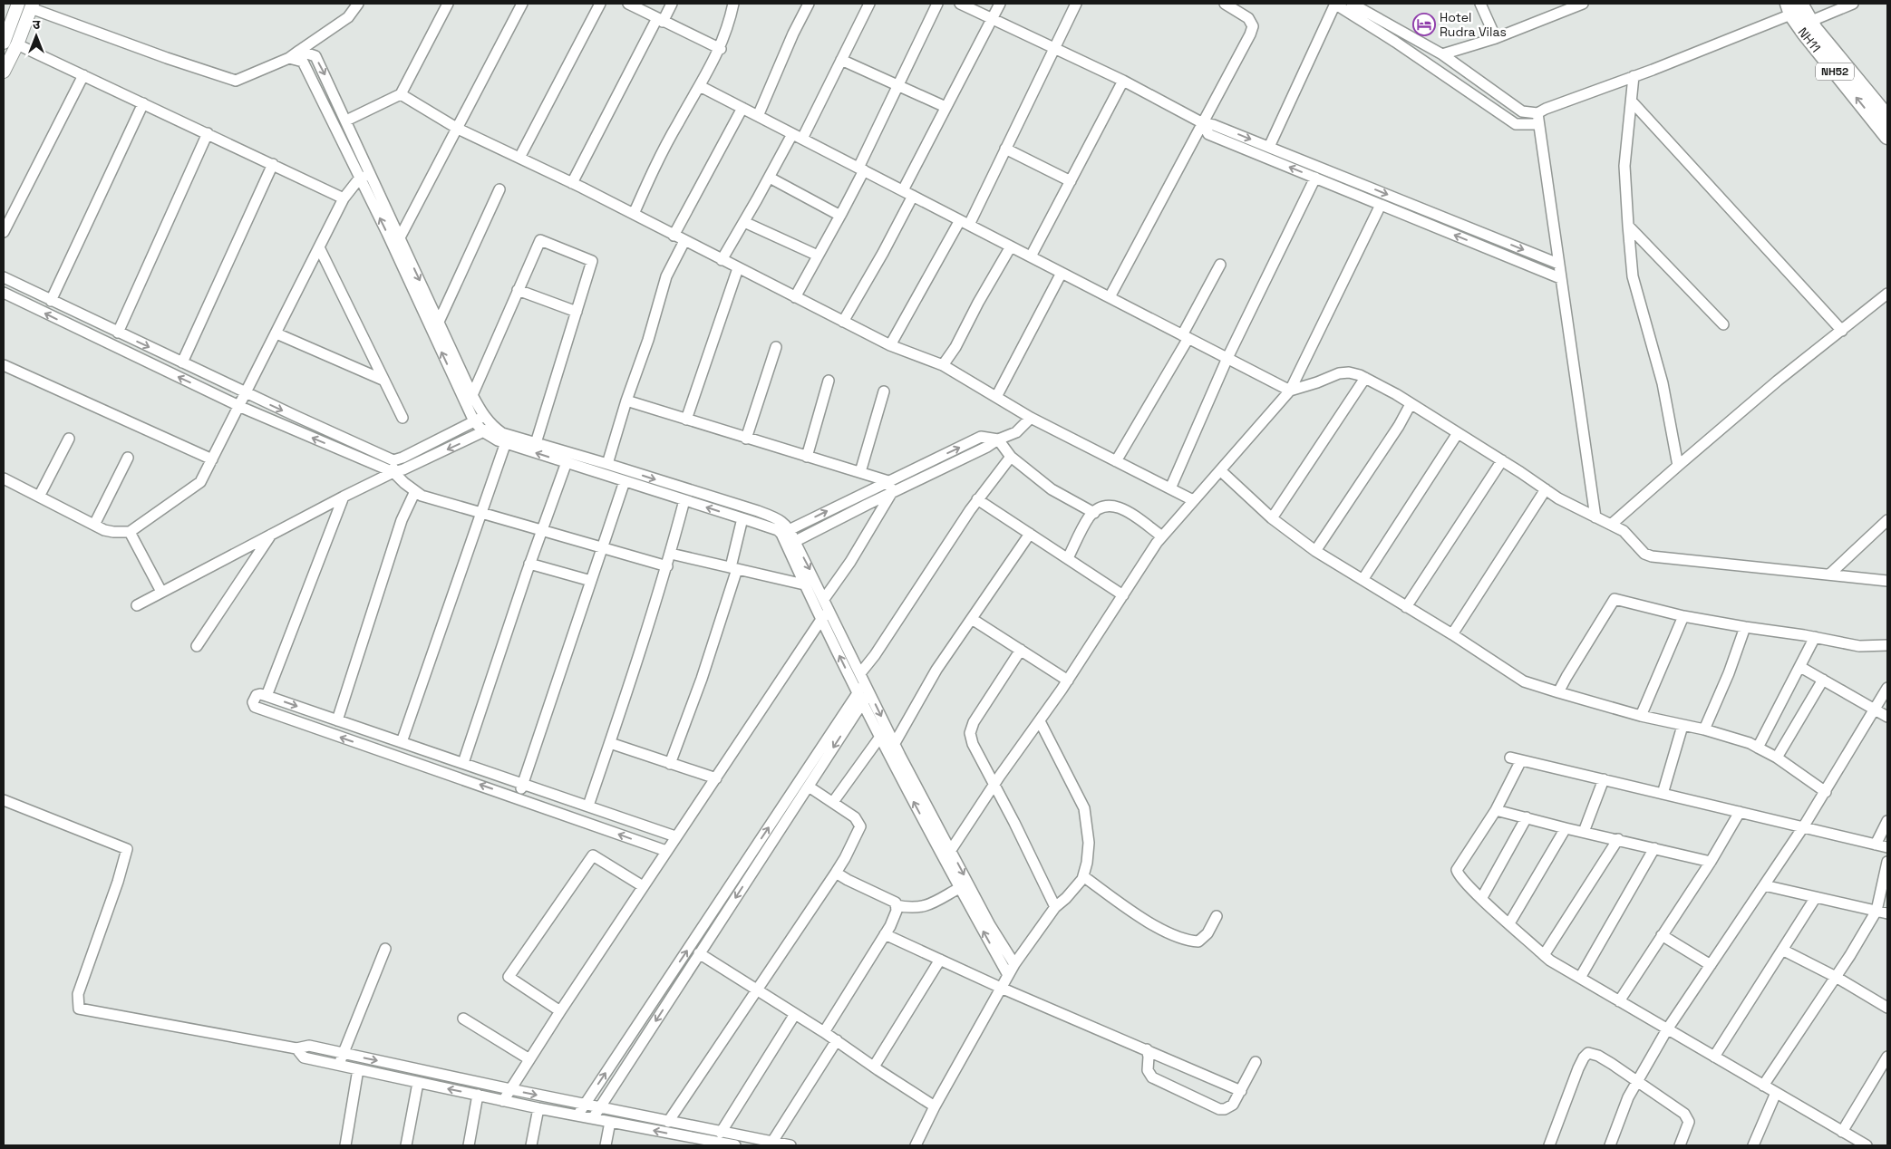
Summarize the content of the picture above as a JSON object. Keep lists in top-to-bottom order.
{
  "streets": {
    "highway": ["NH11", "NH52"]
  },
  "crossings": [
    ["NH11", "NH52"]
  ],
  "places": {
    "hotel": ["Hotel Rudra Vilas"]
  },
  "north": "top"
}
